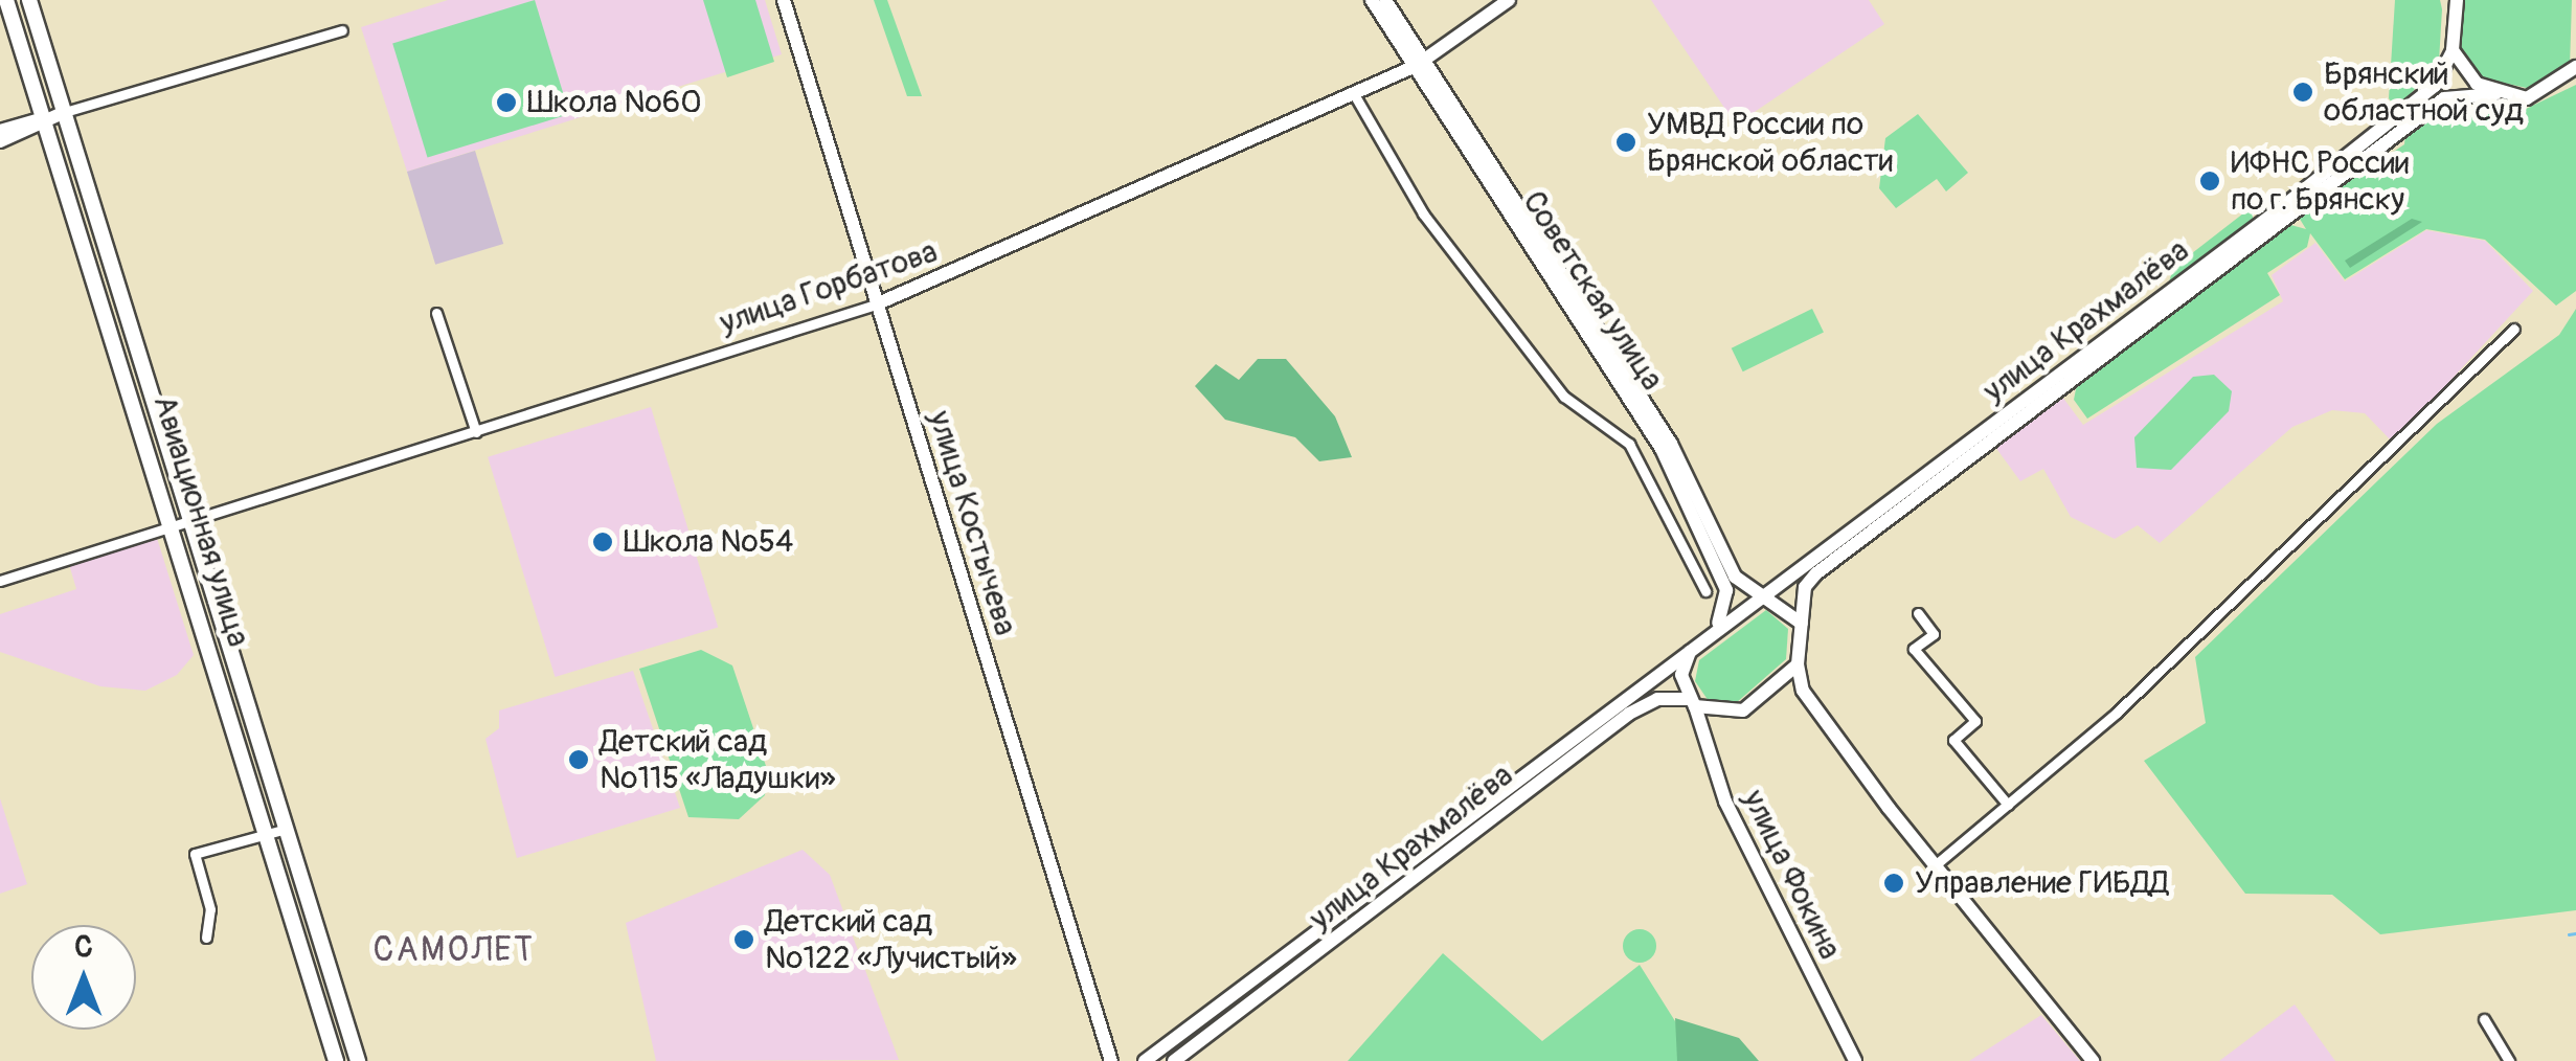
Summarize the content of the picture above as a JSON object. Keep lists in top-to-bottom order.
{
  "streets": {
    "main road": [
      "улица Горбатова",
      "Советская улица",
      "улица Крахмалёва",
      "Авиационная улица",
      "улица Костычева",
      "улица Фокина"
    ]
  },
  "crossings": [
    ["улица Горбатова", "Советская улица"],
    ["улица Горбатова", "Авиационная улица"],
    ["улица Горбатова", "улица Костычева"],
    ["Советская улица", "улица Крахмалёва"],
    ["Советская улица", "улица Фокина"],
    ["улица Крахмалёва", "улица Фокина"]
  ],
  "districts": ["САМОЛЕТ"],
  "places": [
    "Брянский областной суд",
    "Школа №60",
    "УМВД России по Брянской области",
    "ИФНС России по г. Брянску",
    "Школа №54",
    "Детский сад №115 «Ладушки»",
    "Управление ГИБДД",
    "Детский сад №122 «Лучистый»"
  ],
  "north": "top"
}
